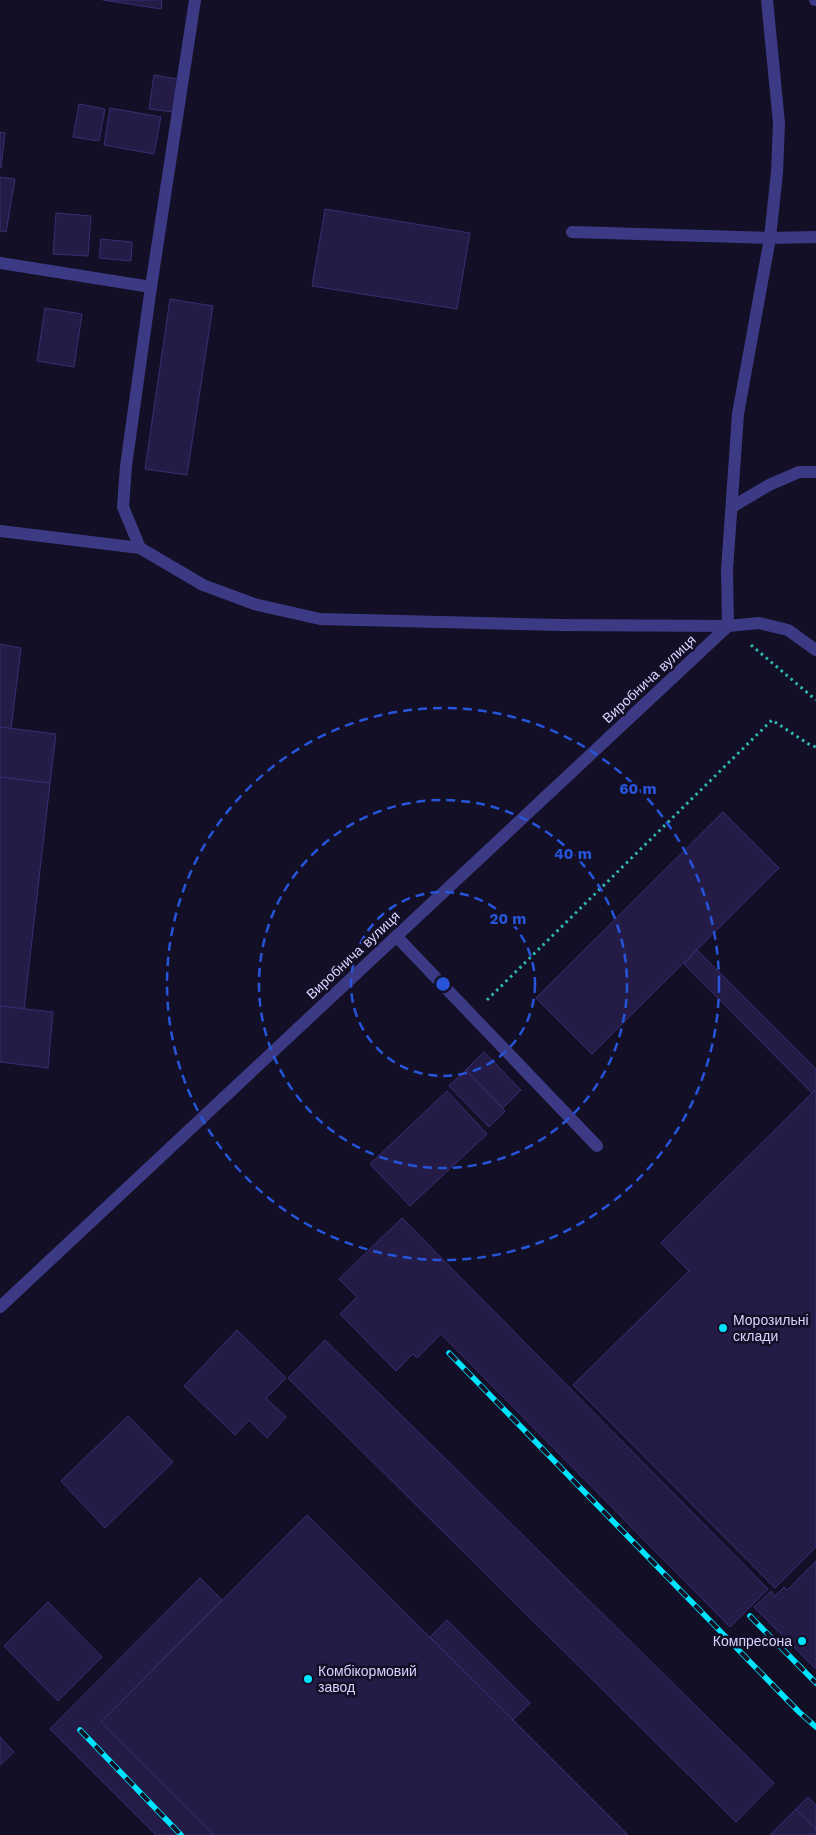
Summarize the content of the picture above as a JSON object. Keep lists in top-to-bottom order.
{
  "streets": {
    "street": ["Виробнича вулиця"]
  },
  "places": ["Морозильні склади", "Компресона", "Комбікормовий завод"],
  "rings": ["60 m", "40 m", "20 m"]
}
